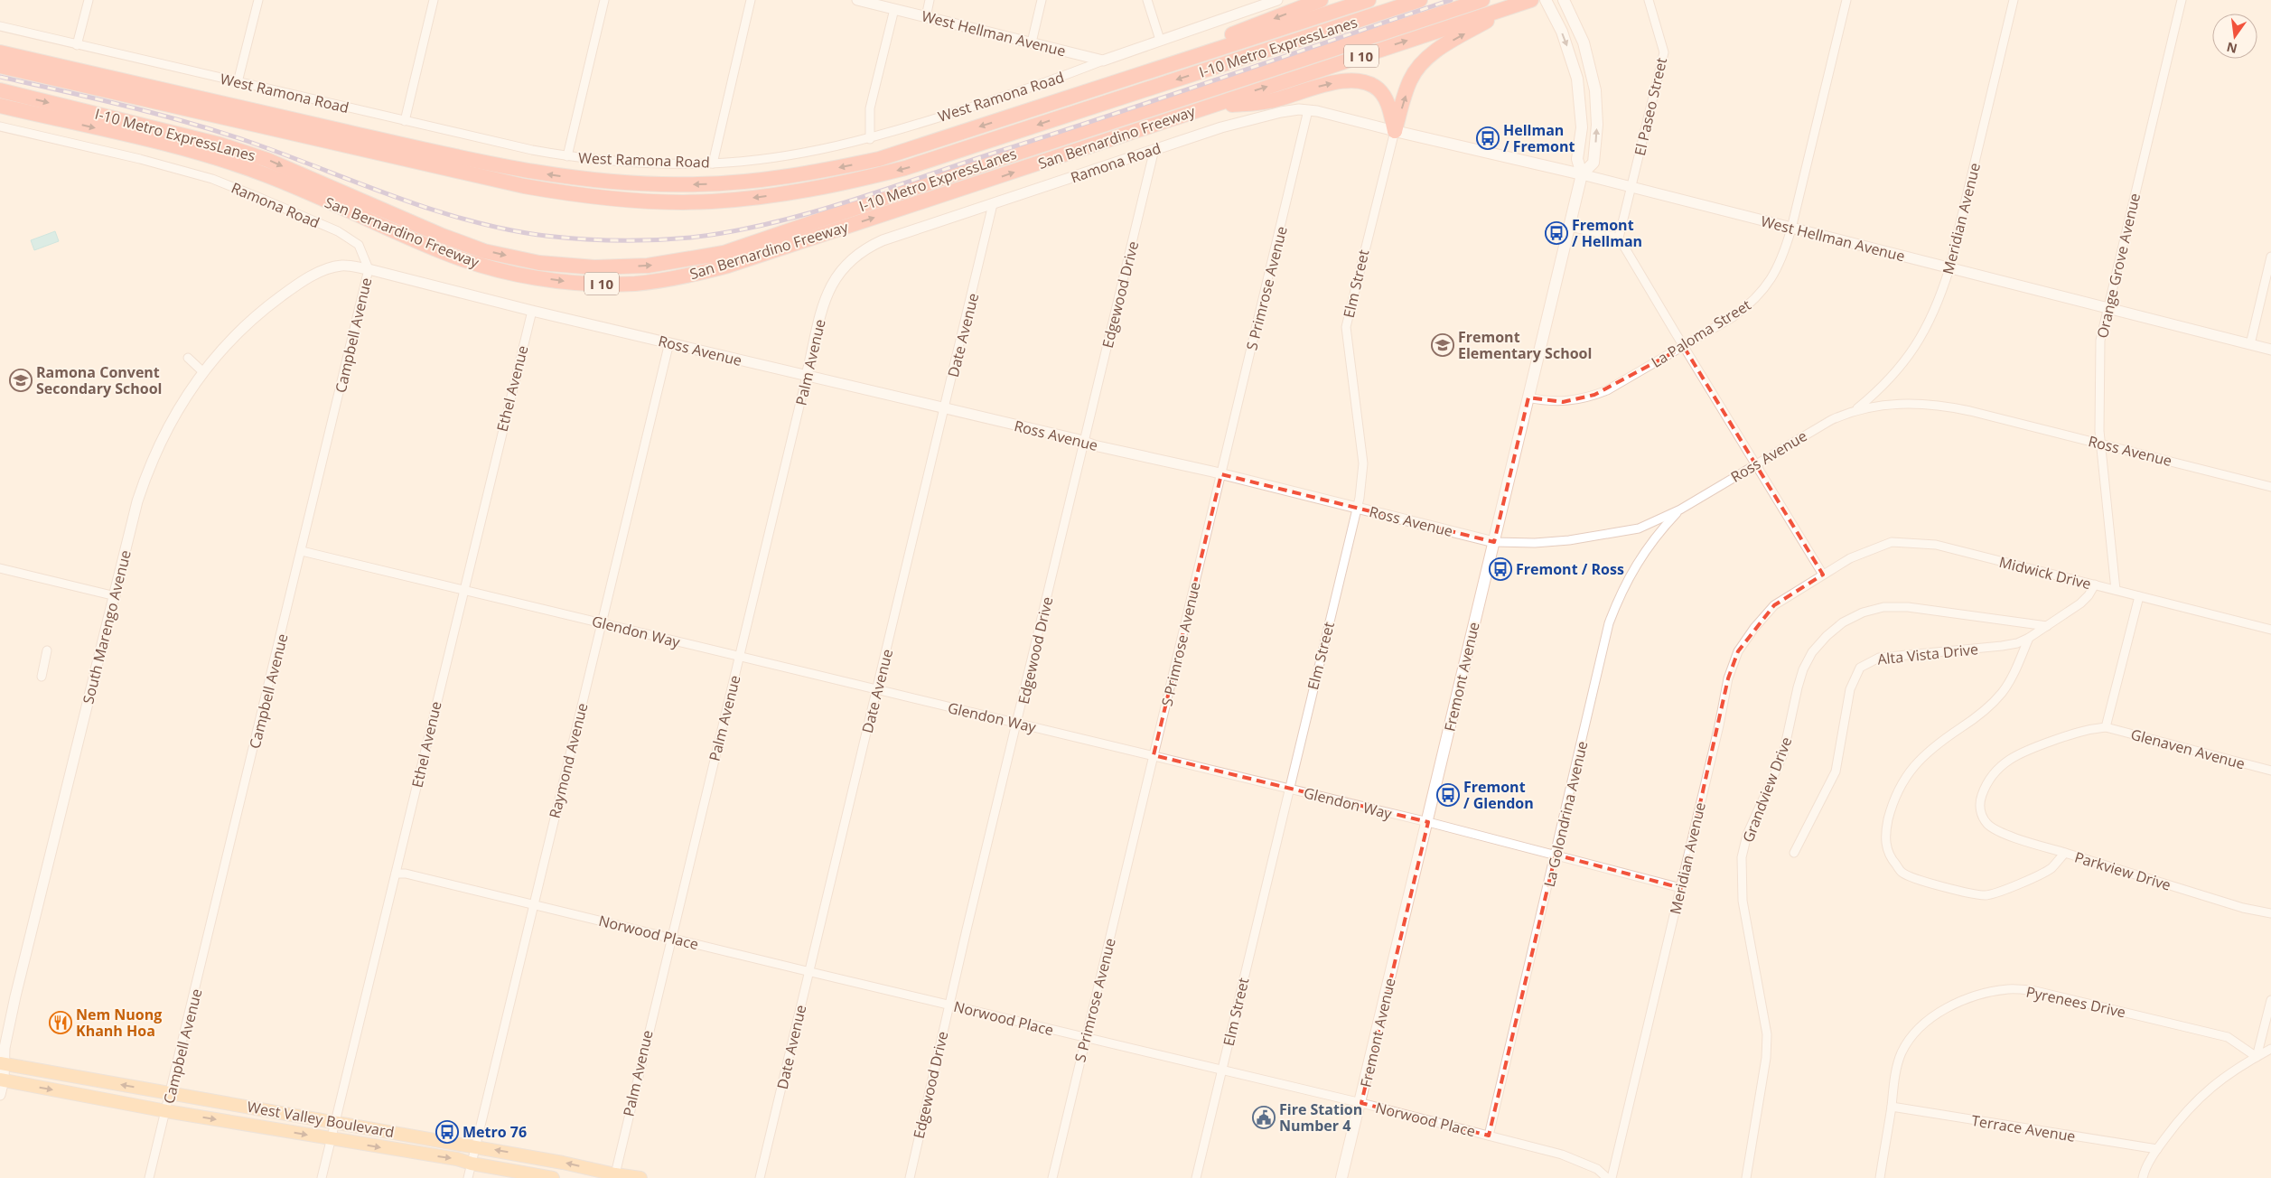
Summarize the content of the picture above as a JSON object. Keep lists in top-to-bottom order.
{
  "streets": {
    "highway": ["I-10 Metro ExpressLanes", "I 10", "San Bernardino Freeway"],
    "main road": ["West Hellman Avenue", "Fremont Avenue", "West Valley Boulevard"],
    "street": [
      "West Ramona Road",
      "El Paseo Street",
      "Ramona Road",
      "Meridian Avenue",
      "Orange Grove Avenue",
      "Elm Street",
      "S Primrose Avenue",
      "Edgewood Drive",
      "La Paloma Street",
      "Campbell Avenue",
      "Date Avenue",
      "Ross Avenue",
      "Palm Avenue",
      "Ethel Avenue",
      "Midwick Drive",
      "South Marengo Avenue",
      "Glendon Way",
      "Alta Vista Drive",
      "Glenaven Avenue",
      "Raymond Avenue",
      "Grandview Drive",
      "La Golondrina Avenue",
      "Parkview Drive",
      "Norwood Place",
      "Pyrenees Drive",
      "Terrace Avenue"
    ]
  },
  "crossings": [
    ["West Hellman Avenue", "West Ramona Road"],
    ["West Hellman Avenue", "El Paseo Street"],
    ["West Hellman Avenue", "Ramona Road"],
    ["West Hellman Avenue", "Meridian Avenue"],
    ["West Hellman Avenue", "Orange Grove Avenue"],
    ["West Hellman Avenue", "Elm Street"],
    ["West Hellman Avenue", "La Paloma Street"],
    ["West Hellman Avenue", "Fremont Avenue"],
    ["Ramona Road", "Elm Street"],
    ["Ramona Road", "S Primrose Avenue"],
    ["Ramona Road", "Edgewood Drive"],
    ["Ramona Road", "Campbell Avenue"],
    ["Ramona Road", "Date Avenue"],
    ["Ramona Road", "Palm Avenue"],
    ["Ramona Road", "South Marengo Avenue"],
    ["Meridian Avenue", "Ross Avenue"],
    ["Meridian Avenue", "Midwick Drive"],
    ["Meridian Avenue", "Glendon Way"],
    ["Orange Grove Avenue", "Ross Avenue"],
    ["Orange Grove Avenue", "Midwick Drive"],
    ["Elm Street", "Ross Avenue"],
    ["Elm Street", "Glendon Way"],
    ["Elm Street", "Norwood Place"],
    ["S Primrose Avenue", "Ross Avenue"],
    ["S Primrose Avenue", "Glendon Way"],
    ["S Primrose Avenue", "Norwood Place"],
    ["Edgewood Drive", "Ross Avenue"],
    ["Edgewood Drive", "Glendon Way"],
    ["Edgewood Drive", "Norwood Place"],
    ["La Paloma Street", "Fremont Avenue"],
    ["Campbell Avenue", "South Marengo Avenue"],
    ["Campbell Avenue", "Glendon Way"],
    ["Campbell Avenue", "West Valley Boulevard"],
    ["Date Avenue", "Ross Avenue"],
    ["Date Avenue", "Glendon Way"],
    ["Date Avenue", "Norwood Place"],
    ["Ross Avenue", "Palm Avenue"],
    ["Ross Avenue", "Ethel Avenue"],
    ["Ross Avenue", "Fremont Avenue"],
    ["Ross Avenue", "Raymond Avenue"],
    ["Ross Avenue", "La Golondrina Avenue"],
    ["Palm Avenue", "Glendon Way"],
    ["Palm Avenue", "Norwood Place"],
    ["Palm Avenue", "West Valley Boulevard"],
    ["Ethel Avenue", "Glendon Way"],
    ["Ethel Avenue", "Norwood Place"],
    ["Ethel Avenue", "West Valley Boulevard"],
    ["Midwick Drive", "Alta Vista Drive"],
    ["South Marengo Avenue", "West Valley Boulevard"],
    ["Glendon Way", "Fremont Avenue"],
    ["Glendon Way", "Raymond Avenue"],
    ["Glendon Way", "La Golondrina Avenue"],
    ["Alta Vista Drive", "Grandview Drive"],
    ["Alta Vista Drive", "Parkview Drive"],
    ["Fremont Avenue", "Norwood Place"],
    ["Raymond Avenue", "Norwood Place"],
    ["Raymond Avenue", "West Valley Boulevard"],
    ["La Golondrina Avenue", "Norwood Place"],
    ["Pyrenees Drive", "Terrace Avenue"]
  ],
  "places": {
    "bus stop": [
      "Hellman / Fremont",
      "Fremont / Hellman",
      "Fremont / Ross",
      "Fremont / Glendon",
      "Metro 76"
    ],
    "school or university": ["Fremont Elementary School", "Ramona Convent Secondary School"],
    "restaurant": ["Nem Nuong Khanh Hoa"],
    "public building": ["Fire Station Number 4"]
  },
  "north": "bottom"
}
